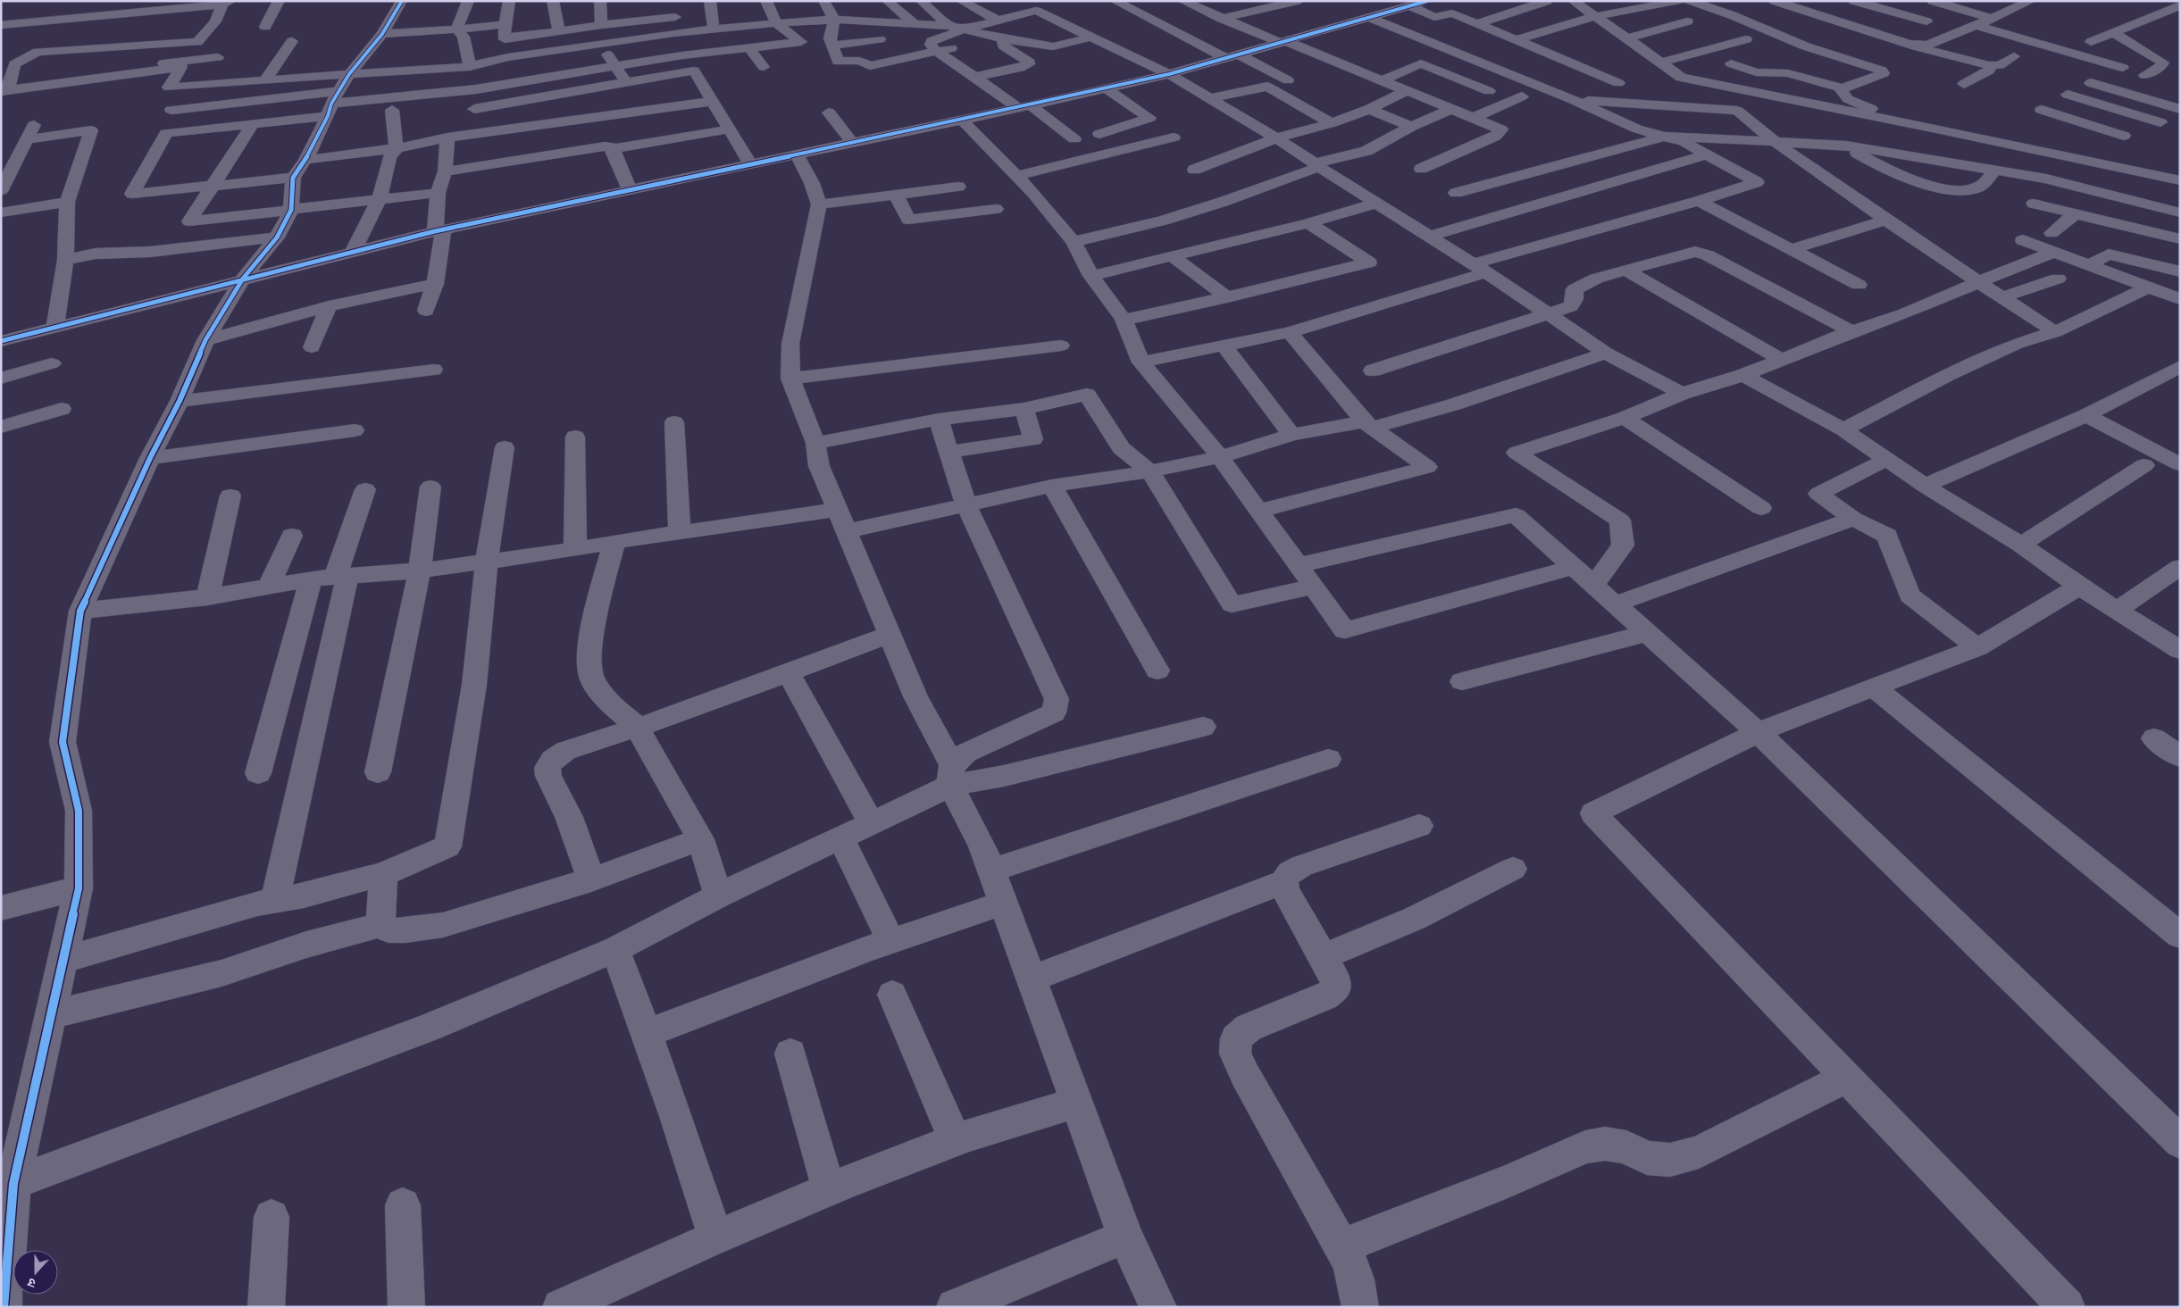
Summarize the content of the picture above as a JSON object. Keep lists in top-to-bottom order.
{
  "north": "bottom"
}
